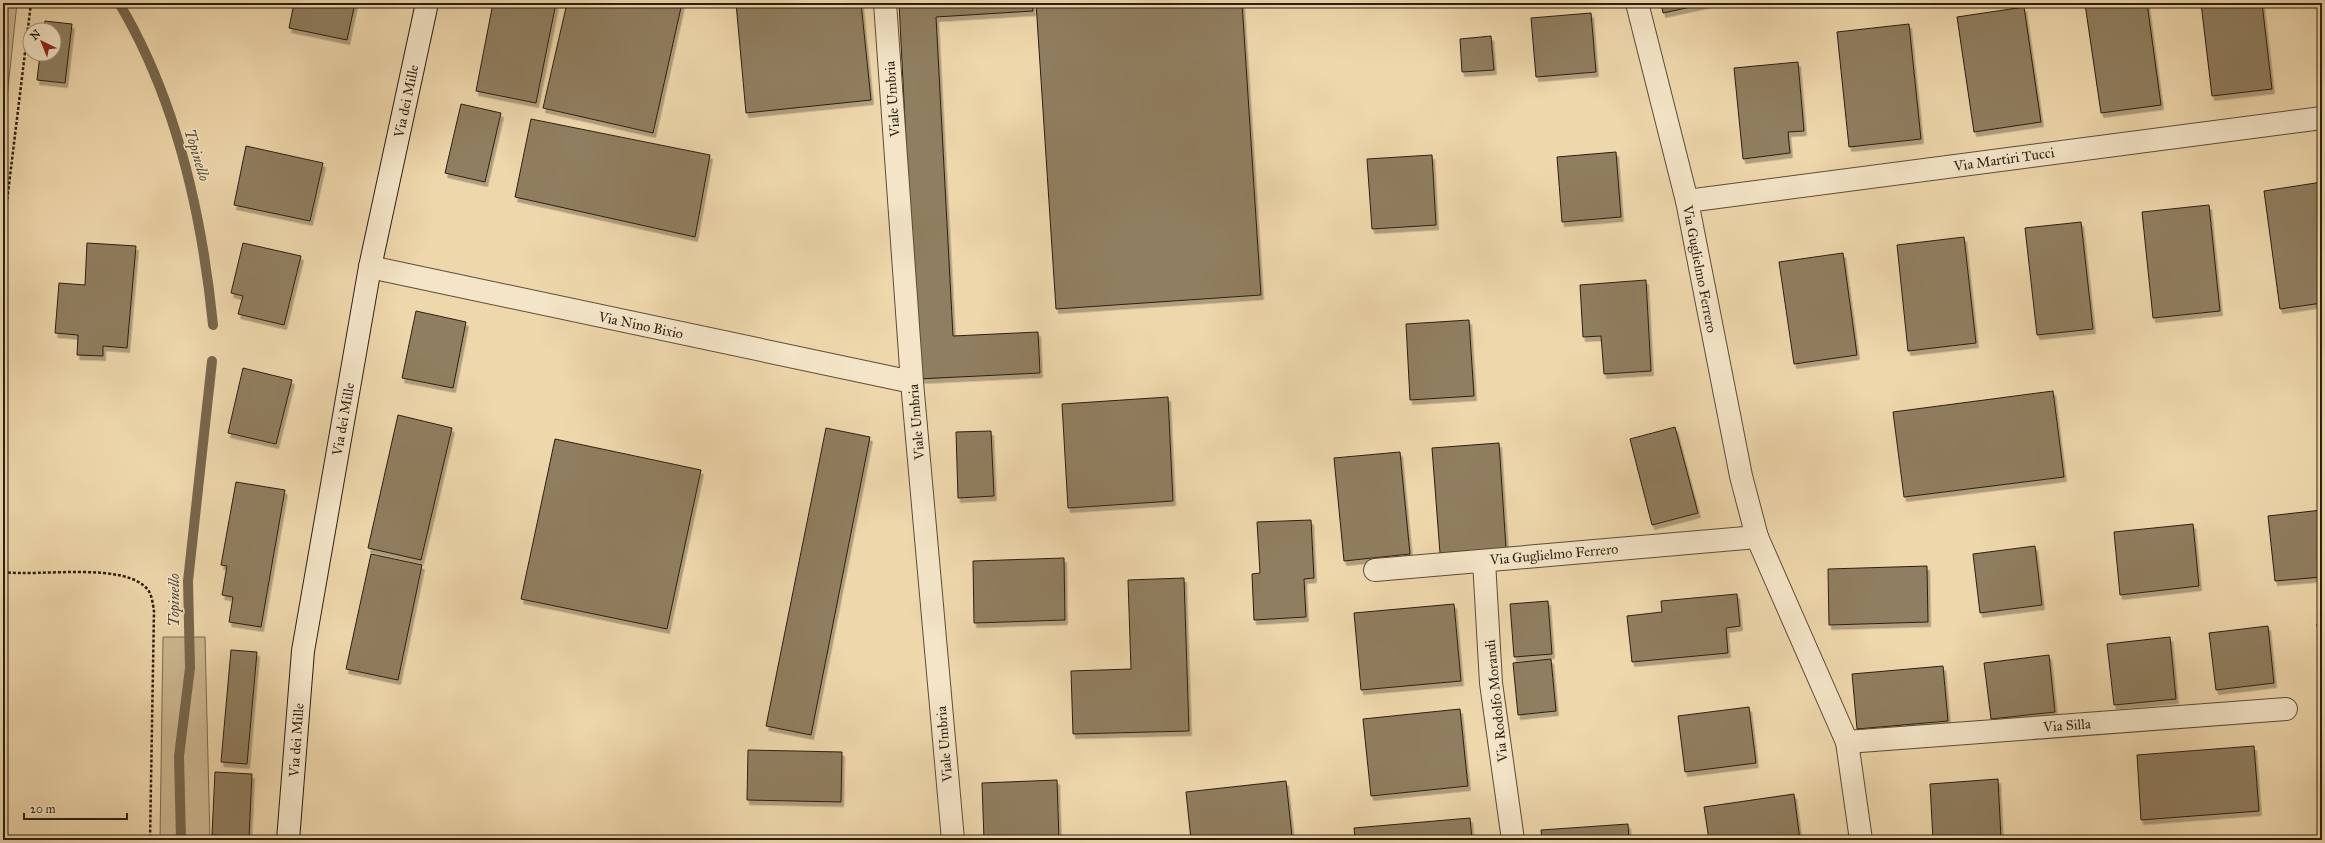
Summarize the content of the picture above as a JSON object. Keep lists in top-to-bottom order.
{
  "streets": {
    "street": [
      "Viale Umbria",
      "Via dei Mille",
      "Via Martiri Tucci",
      "Via Guglielmo Ferrero",
      "Via Nino Bixio",
      "Via Rodolfo Morandi",
      "Via Silla"
    ]
  },
  "crossings": [
    ["Viale Umbria", "Via Nino Bixio"],
    ["Via dei Mille", "Via Nino Bixio"],
    ["Via Martiri Tucci", "Via Guglielmo Ferrero"],
    ["Via Guglielmo Ferrero", "Via Rodolfo Morandi"],
    ["Via Guglielmo Ferrero", "Via Silla"]
  ],
  "water": ["Topinello"],
  "scale_bar": "20 m",
  "north": "top left"
}
